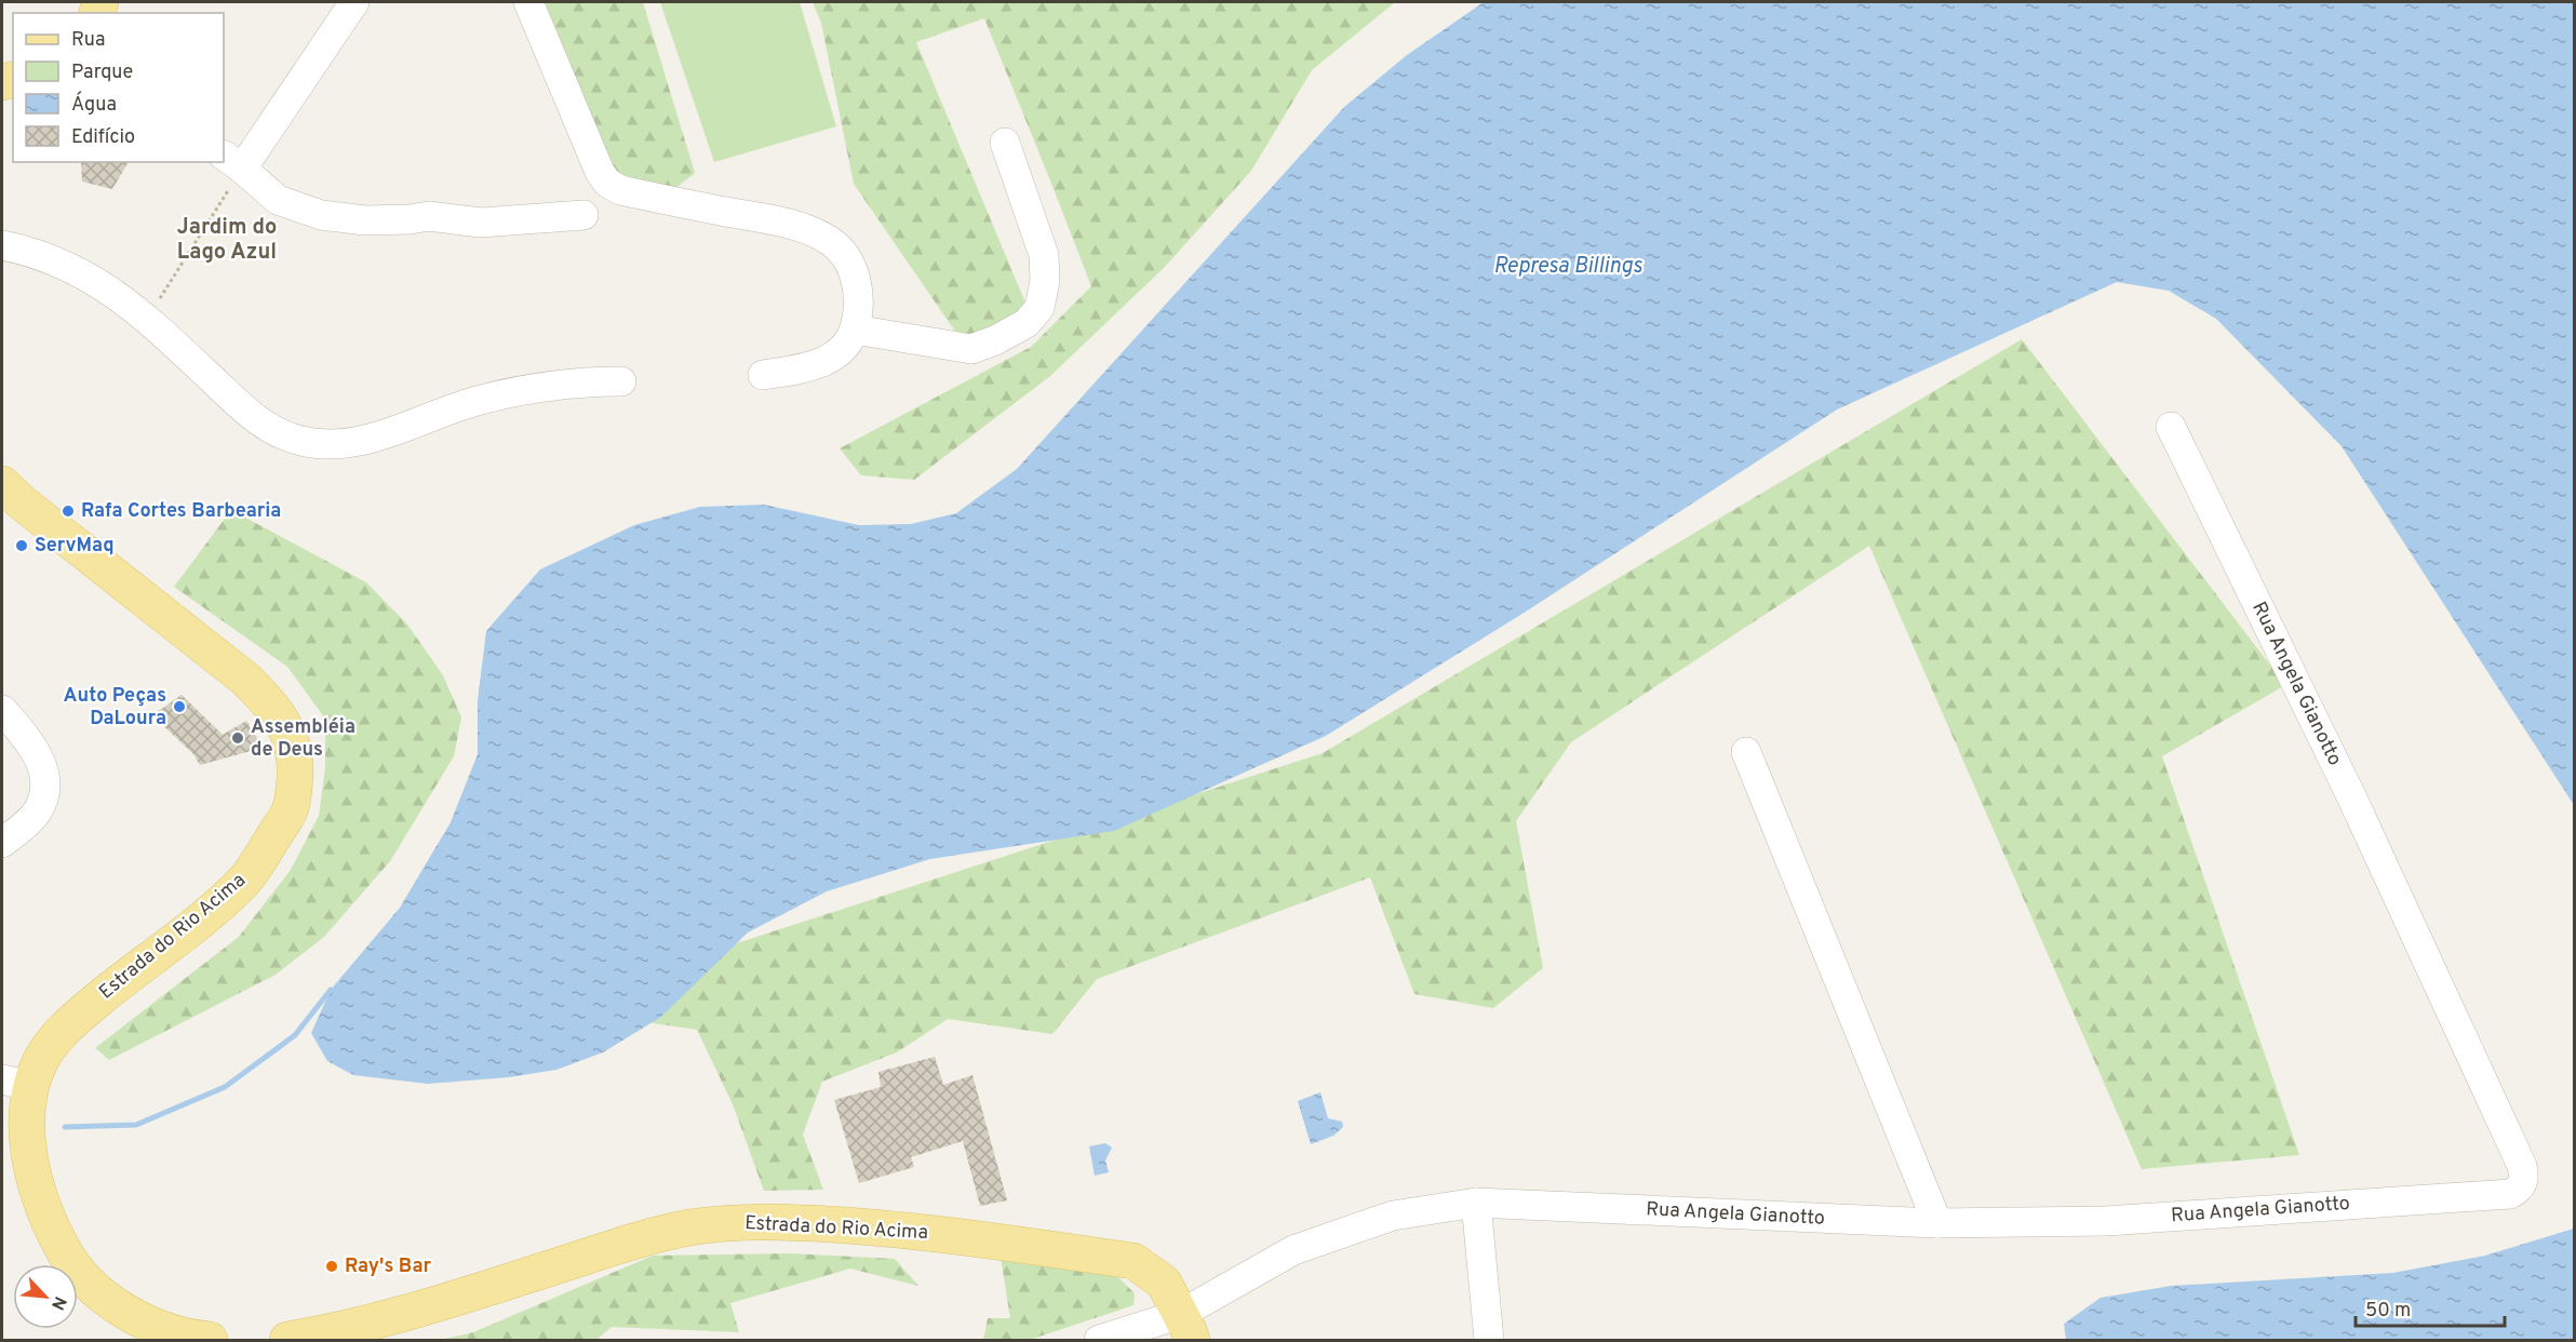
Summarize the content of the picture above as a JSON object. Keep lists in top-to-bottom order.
{
  "streets": {
    "main road": ["Estrada do Rio Acima"],
    "street": ["Rua Angela Gianotto"]
  },
  "crossings": [
    ["Rua Angela Gianotto", "Estrada do Rio Acima"]
  ],
  "districts": ["Jardim do Lago Azul"],
  "water": ["Represa Billings"],
  "places": [
    "Rafa Cortes Barbearia",
    "ServMaq",
    "Auto Peças DaLoura",
    "Assembléia de Deus",
    "Ray's Bar"
  ],
  "legend": [
    "Rua",
    "Parque",
    "Água",
    "Edifício"
  ],
  "scale_bar": "50 m",
  "north": "bottom right"
}
